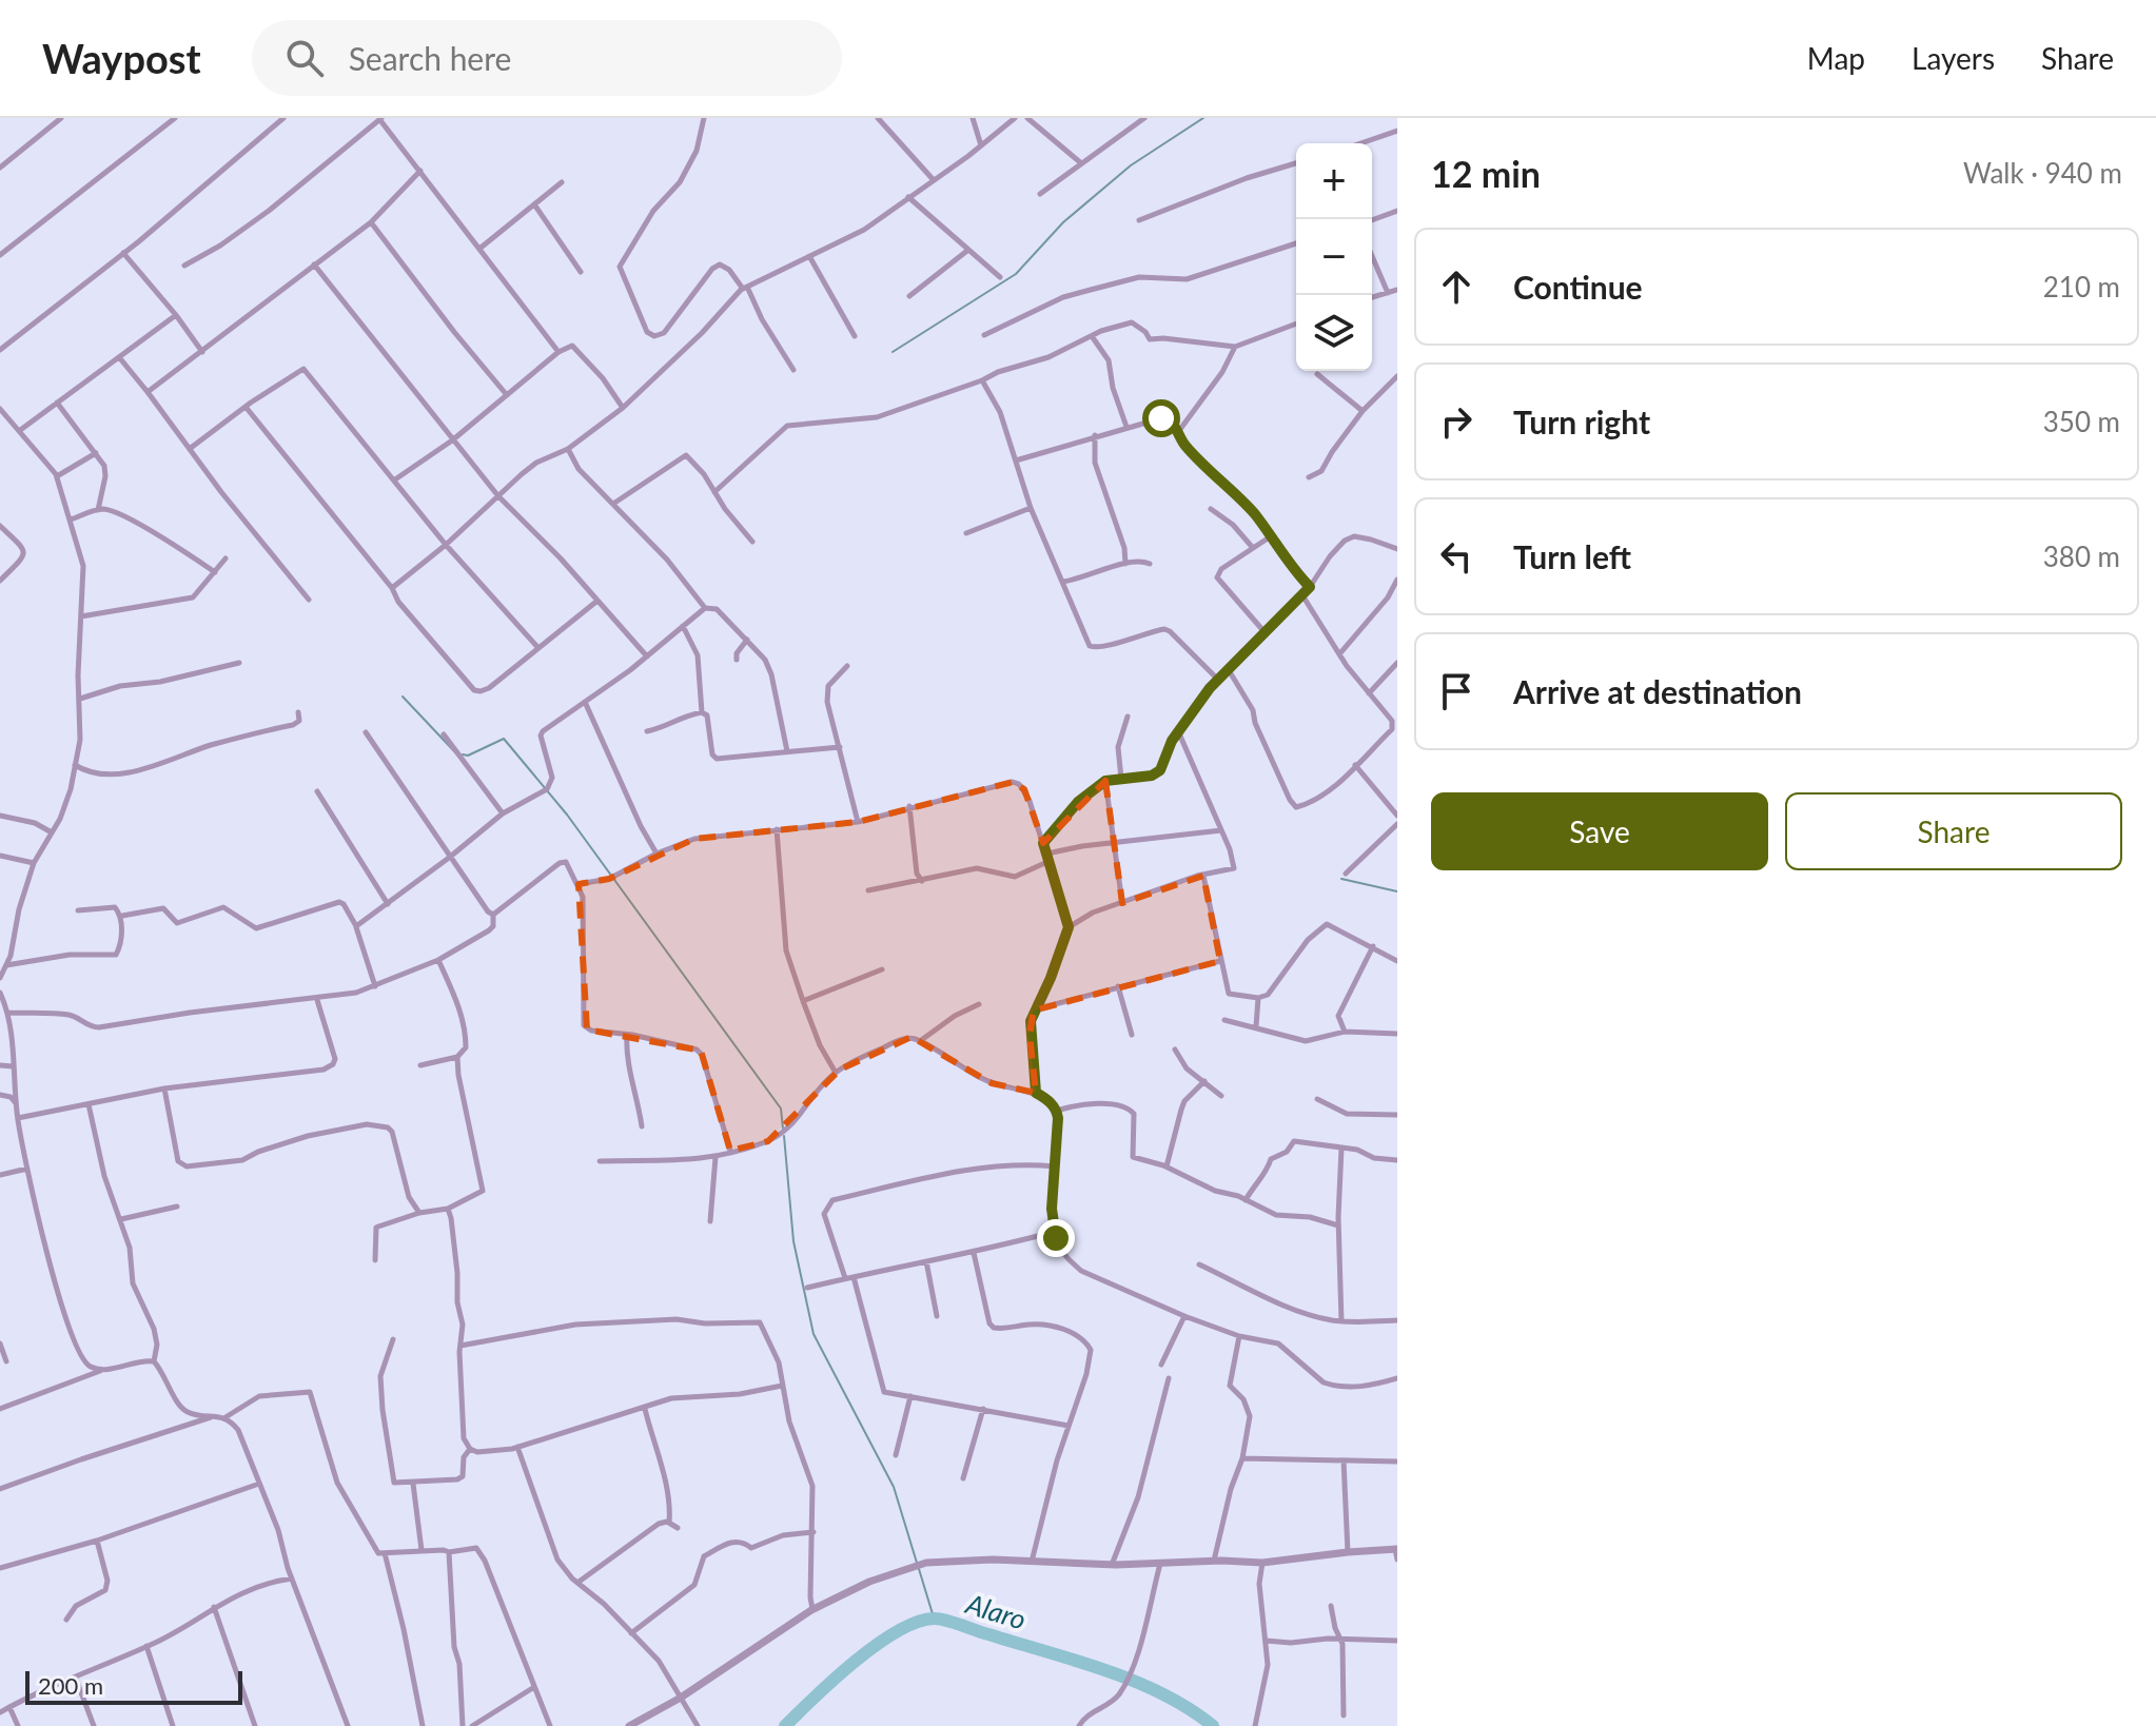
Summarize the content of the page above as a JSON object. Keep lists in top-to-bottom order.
{
  "water": ["Alaro"],
  "scale_bar": "200 m",
  "page": {
    "header": "Waypost",
    "search": "Search here",
    "nav": ["Map", "Layers", "Share"],
    "heading": ["12 min", "Walk · 940 m"],
    "map_buttons": ["+", "−"],
    "list": [
      ["Continue", "210 m"],
      ["Turn right", "350 m"],
      ["Turn left", "380 m"],
      "Arrive at destination"
    ],
    "buttons": ["Save", "Share"],
    "scale": "200 m"
  }
}
